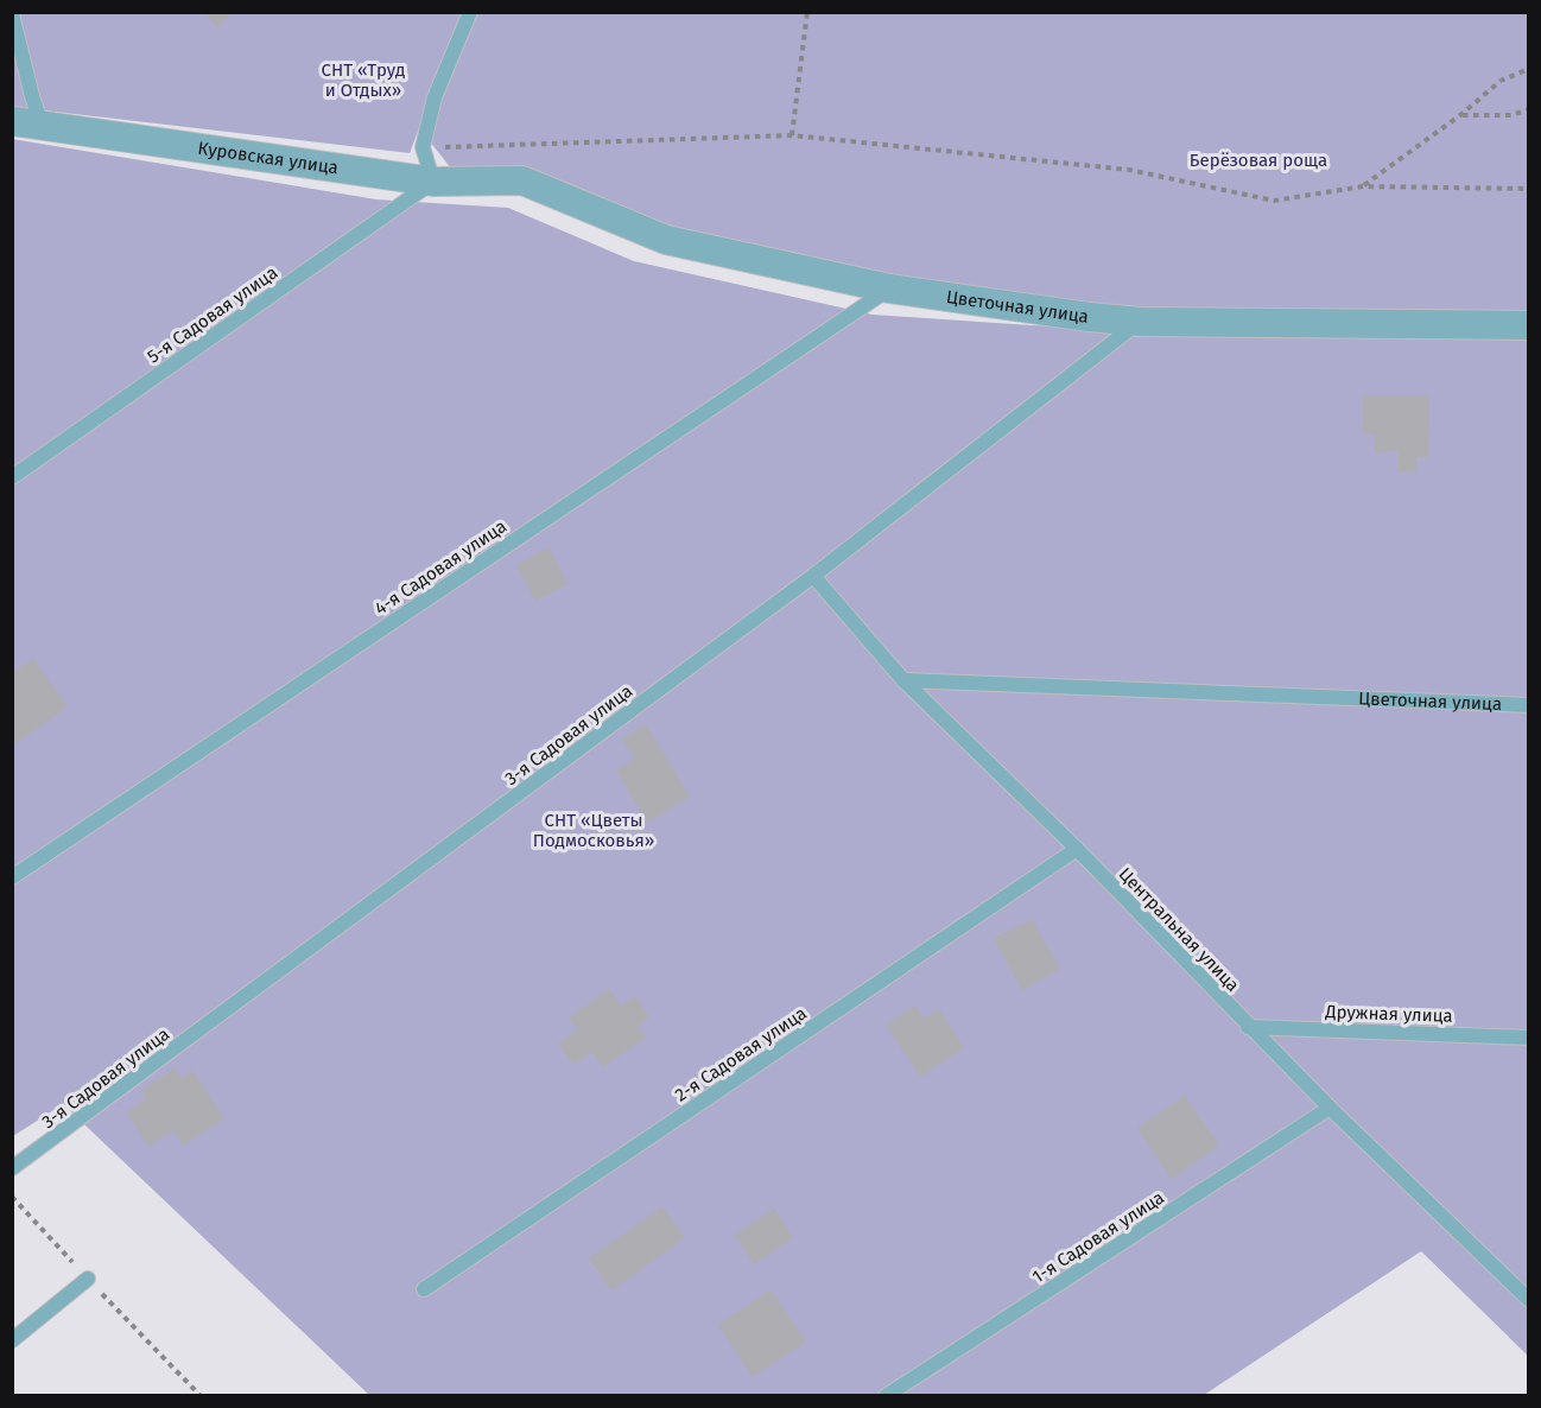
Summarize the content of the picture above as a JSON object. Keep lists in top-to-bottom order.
{
  "streets": {
    "street": ["Куровская улица", "Цветочная улица"],
    "lane": [
      "5-я Садовая улица",
      "4-я Садовая улица",
      "3-я Садовая улица",
      "Центральная улица",
      "Дружная улица",
      "2-я Садовая улица",
      "1-я Садовая улица"
    ]
  },
  "crossings": [
    ["Куровская улица", "Цветочная улица"],
    ["Куровская улица", "5-я Садовая улица"],
    ["Цветочная улица", "4-я Садовая улица"],
    ["Цветочная улица", "3-я Садовая улица"],
    ["Цветочная улица", "Центральная улица"],
    ["3-я Садовая улица", "Центральная улица"],
    ["Центральная улица", "Дружная улица"],
    ["Центральная улица", "2-я Садовая улица"],
    ["Центральная улица", "1-я Садовая улица"]
  ],
  "parks": ["СНТ «Труд и Отдых»", "Берёзовая роща", "СНТ «Цветы Подмосковья»"]
}
